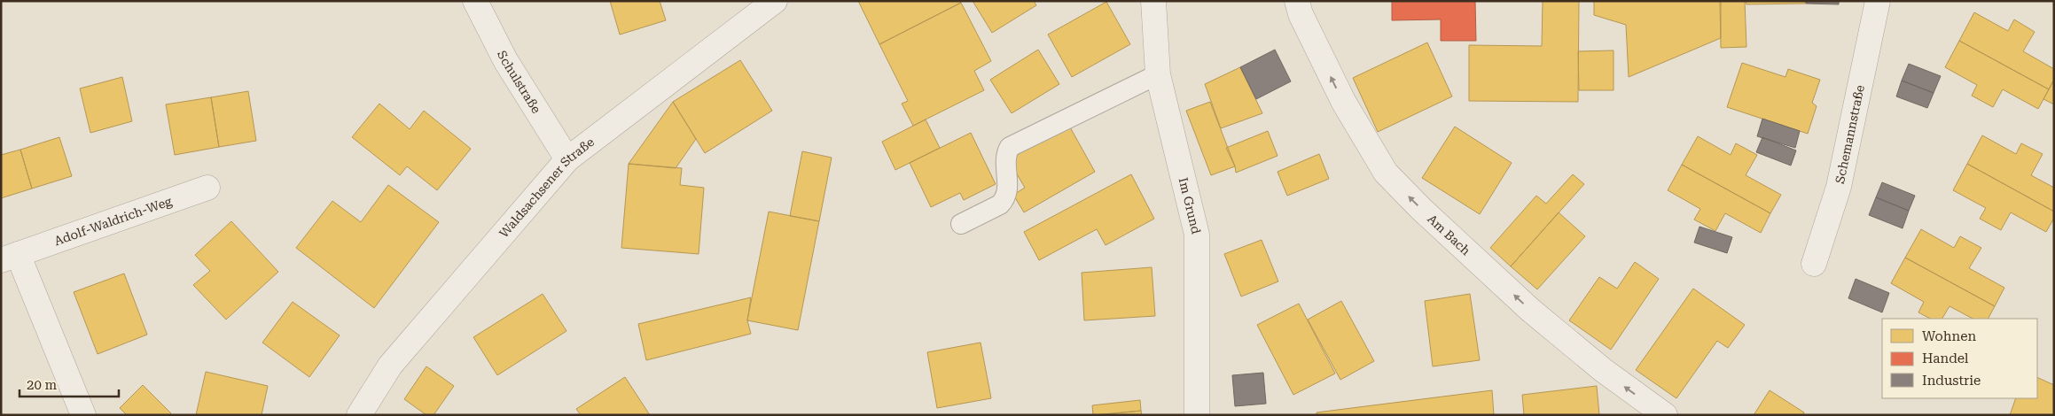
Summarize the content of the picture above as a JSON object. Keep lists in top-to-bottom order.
{
  "streets": {
    "street": [
      "Schulstraße",
      "Schemannstraße",
      "Waldsachsener Straße",
      "Im Grund",
      "Adolf-Waldrich-Weg",
      "Am Bach"
    ]
  },
  "crossings": [
    ["Schulstraße", "Waldsachsener Straße"]
  ],
  "one_way": ["Am Bach"],
  "legend": ["Wohnen", "Handel", "Industrie"],
  "scale_bar": "20 m"
}
